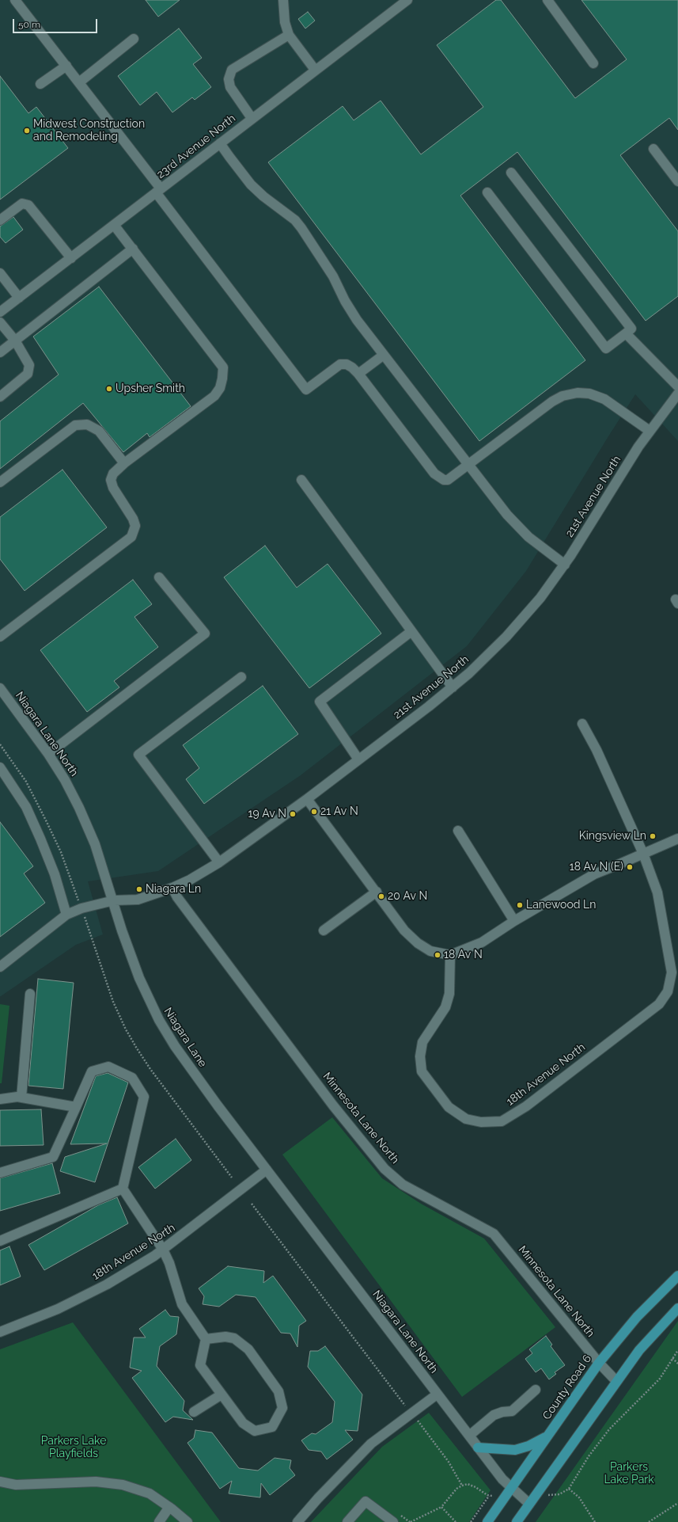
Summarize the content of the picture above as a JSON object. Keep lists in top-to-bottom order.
{
  "streets": {
    "main road": ["County Road 6"],
    "street": [
      "23rd Avenue North",
      "21st Avenue North",
      "Niagara Lane North",
      "Niagara Lane",
      "18th Avenue North",
      "Minnesota Lane North"
    ]
  },
  "crossings": [
    ["21st Avenue North", "Niagara Lane North"],
    ["21st Avenue North", "Niagara Lane"],
    ["21st Avenue North", "Minnesota Lane North"],
    ["Niagara Lane North", "Niagara Lane"],
    ["Niagara Lane North", "18th Avenue North"],
    ["Niagara Lane North", "County Road 6"],
    ["Niagara Lane", "18th Avenue North"],
    ["Minnesota Lane North", "County Road 6"]
  ],
  "parks": ["Parkers Lake Playfields", "Parkers Lake Park"],
  "places": [
    "Midwest Construction and Remodeling",
    "Upsher Smith",
    "21 Av N",
    "19 Av N",
    "Kingsview Ln",
    "18 Av N (E)",
    "Niagara Ln",
    "20 Av N",
    "Lanewood Ln",
    "18 Av N"
  ],
  "scale_bar": "50 m"
}
